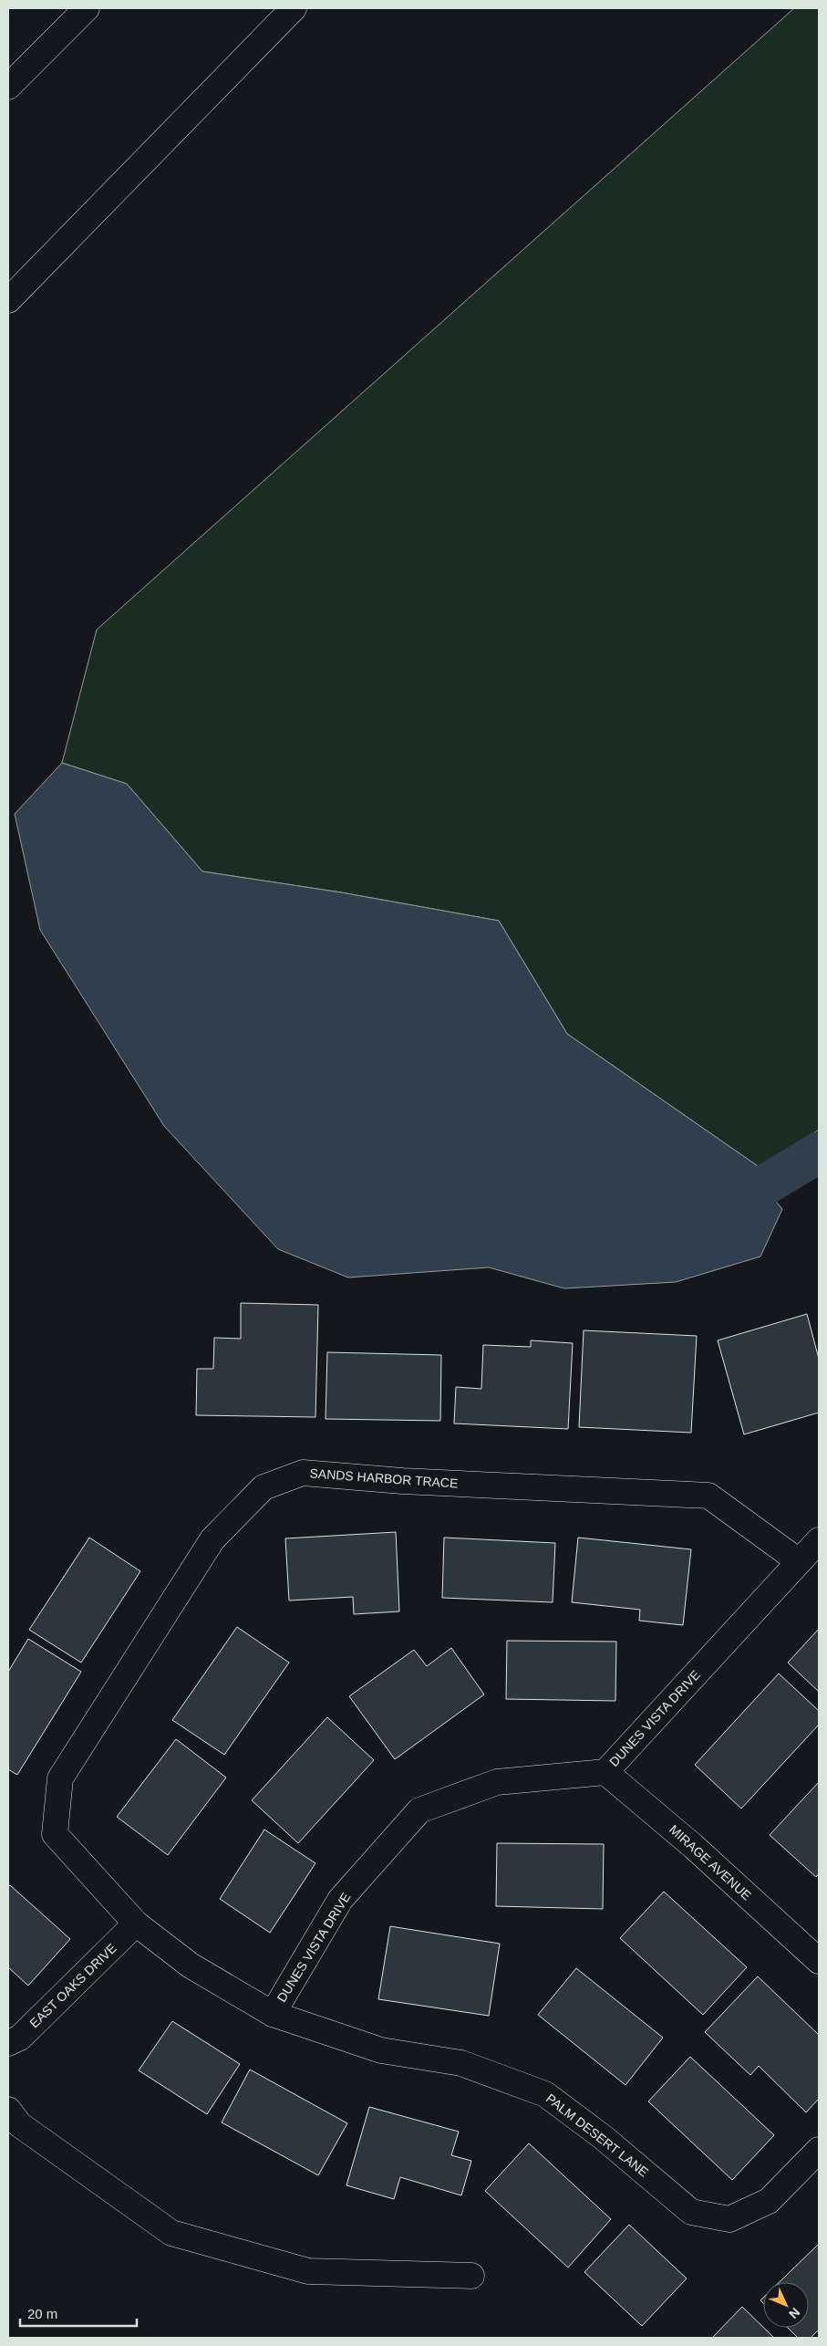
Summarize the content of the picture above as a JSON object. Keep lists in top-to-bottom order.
{
  "streets": {
    "street": [
      "SANDS HARBOR TRACE",
      "DUNES VISTA DRIVE",
      "MIRAGE AVENUE",
      "EAST OAKS DRIVE",
      "PALM DESERT LANE"
    ]
  },
  "crossings": [
    ["SANDS HARBOR TRACE", "DUNES VISTA DRIVE"],
    ["SANDS HARBOR TRACE", "EAST OAKS DRIVE"],
    ["SANDS HARBOR TRACE", "PALM DESERT LANE"],
    ["DUNES VISTA DRIVE", "MIRAGE AVENUE"],
    ["DUNES VISTA DRIVE", "PALM DESERT LANE"],
    ["EAST OAKS DRIVE", "PALM DESERT LANE"]
  ],
  "scale_bar": "20 m",
  "north": "bottom right"
}
